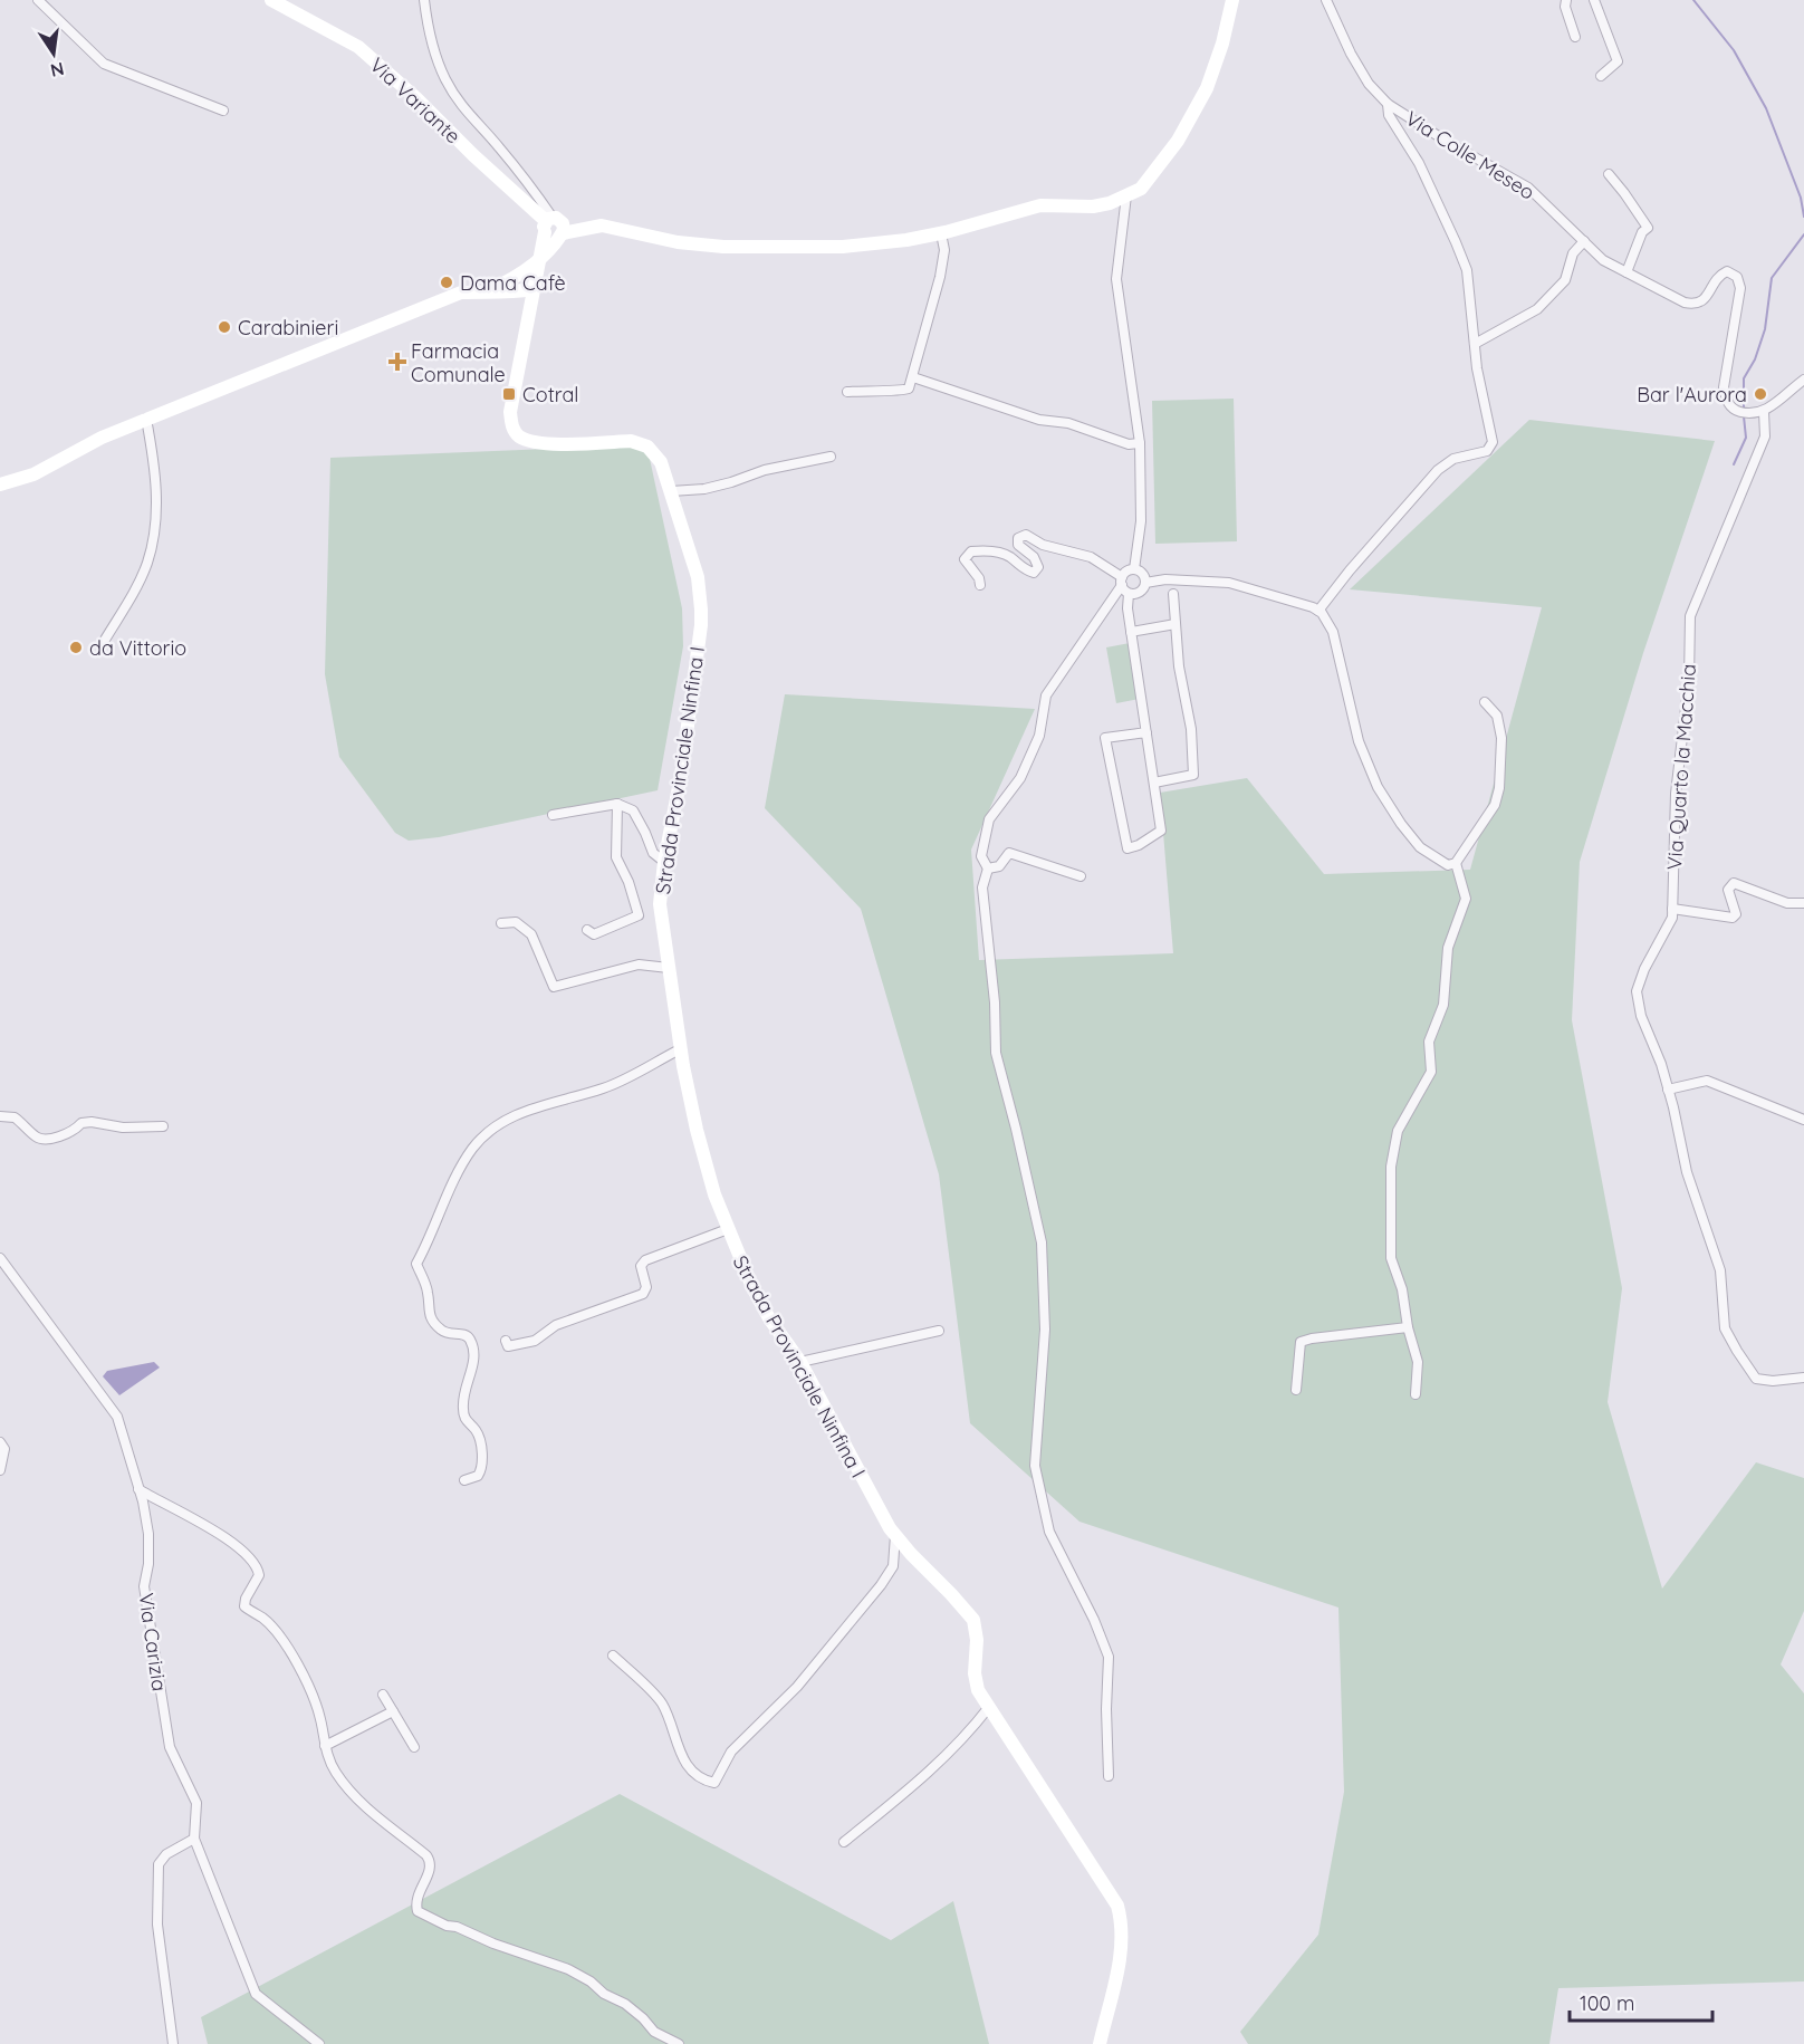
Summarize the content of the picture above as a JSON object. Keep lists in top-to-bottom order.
{
  "streets": {
    "main road": ["Via Variante", "Strada Provinciale Ninfina I"],
    "street": ["Via Colle Meseo", "Via Quarto la Macchia", "Via Carizia"]
  },
  "crossings": [
    ["Via Colle Meseo", "Via Quarto la Macchia"]
  ],
  "places": {
    "other": [
      "Dama Cafè",
      "Carabinieri",
      "Bar l'Aurora",
      "da Vittorio"
    ],
    "health": ["Farmacia Comunale"],
    "transit": ["Cotral"]
  },
  "scale_bar": "100 m",
  "north": "bottom"
}
